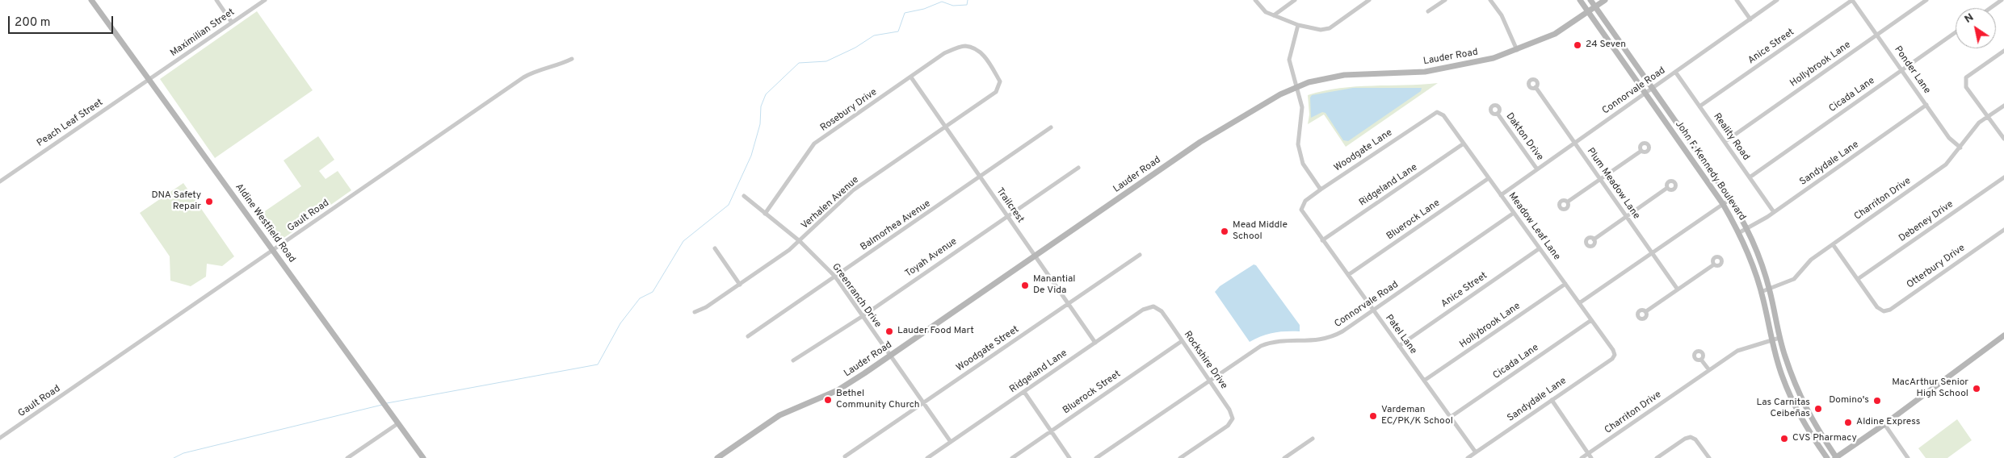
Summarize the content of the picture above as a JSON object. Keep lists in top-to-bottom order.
{
  "streets": {
    "main road": ["Lauder Road", "John F. Kennedy Boulevard", "Aldine Westfield Road"],
    "street": [
      "Maximilian Street",
      "Anice Street",
      "Hollybrook Lane",
      "Ponder Lane",
      "Connorvale Road",
      "Cicada Lane",
      "Rosebury Drive",
      "Peach Leaf Street",
      "Dakton Drive",
      "Reality Road",
      "Woodgate Lane",
      "Sandydale Lane",
      "Plum Meadow Lane",
      "Ridgeland Lane",
      "Charriton Drive",
      "Verhalen Avenue",
      "Trailcrest",
      "Gault Road",
      "Bluerock Lane",
      "Debeney Drive",
      "Balmorhea Avenue",
      "Meadow Leaf Lane",
      "Toyah Avenue",
      "Otterbury Drive",
      "Greenranch Drive",
      "Patel Lane",
      "Woodgate Street",
      "Rockshire Drive",
      "Bluerock Street"
    ]
  },
  "crossings": [
    ["Maximilian Street", "Peach Leaf Street"],
    ["Maximilian Street", "Aldine Westfield Road"],
    ["Anice Street", "Ponder Lane"],
    ["Anice Street", "Reality Road"],
    ["Anice Street", "Meadow Leaf Lane"],
    ["Anice Street", "Patel Lane"],
    ["Lauder Road", "John F. Kennedy Boulevard"],
    ["Lauder Road", "Trailcrest"],
    ["Lauder Road", "Greenranch Drive"],
    ["Hollybrook Lane", "Ponder Lane"],
    ["Hollybrook Lane", "Reality Road"],
    ["Hollybrook Lane", "Meadow Leaf Lane"],
    ["Hollybrook Lane", "Patel Lane"],
    ["Ponder Lane", "Cicada Lane"],
    ["Ponder Lane", "Sandydale Lane"],
    ["Ponder Lane", "Charriton Drive"],
    ["Connorvale Road", "Dakton Drive"],
    ["Connorvale Road", "Reality Road"],
    ["Connorvale Road", "John F. Kennedy Boulevard"],
    ["Connorvale Road", "Plum Meadow Lane"],
    ["Connorvale Road", "Meadow Leaf Lane"],
    ["Connorvale Road", "Patel Lane"],
    ["Connorvale Road", "Rockshire Drive"],
    ["Cicada Lane", "Reality Road"],
    ["Cicada Lane", "Meadow Leaf Lane"],
    ["Cicada Lane", "Patel Lane"],
    ["Rosebury Drive", "Verhalen Avenue"],
    ["Rosebury Drive", "Trailcrest"],
    ["Rosebury Drive", "Greenranch Drive"],
    ["Peach Leaf Street", "Aldine Westfield Road"],
    ["Reality Road", "Sandydale Lane"],
    ["Woodgate Lane", "Meadow Leaf Lane"],
    ["Woodgate Lane", "Patel Lane"],
    ["Sandydale Lane", "John F. Kennedy Boulevard"],
    ["Sandydale Lane", "Meadow Leaf Lane"],
    ["Sandydale Lane", "Patel Lane"],
    ["John F. Kennedy Boulevard", "Charriton Drive"],
    ["Ridgeland Lane", "Trailcrest"],
    ["Ridgeland Lane", "Meadow Leaf Lane"],
    ["Ridgeland Lane", "Greenranch Drive"],
    ["Ridgeland Lane", "Patel Lane"],
    ["Ridgeland Lane", "Rockshire Drive"],
    ["Verhalen Avenue", "Trailcrest"],
    ["Verhalen Avenue", "Greenranch Drive"],
    ["Trailcrest", "Balmorhea Avenue"],
    ["Trailcrest", "Toyah Avenue"],
    ["Trailcrest", "Woodgate Street"],
    ["Gault Road", "Aldine Westfield Road"],
    ["Bluerock Lane", "Meadow Leaf Lane"],
    ["Bluerock Lane", "Patel Lane"],
    ["Debeney Drive", "Otterbury Drive"],
    ["Balmorhea Avenue", "Greenranch Drive"],
    ["Toyah Avenue", "Greenranch Drive"],
    ["Greenranch Drive", "Woodgate Street"],
    ["Rockshire Drive", "Bluerock Street"]
  ],
  "places": [
    "24 Seven",
    "DNA Safety Repair",
    "Mead Middle School",
    "Manantial De Vida",
    "Lauder Food Mart",
    "MacArthur Senior High School",
    "Bethel Community Church",
    "Domino's",
    "Las Carnitas Ceibeñas",
    "Vardeman EC/PK/K School",
    "Aldine Express",
    "CVS Pharmacy"
  ],
  "scale_bar": "200 m",
  "north": "top left"
}
